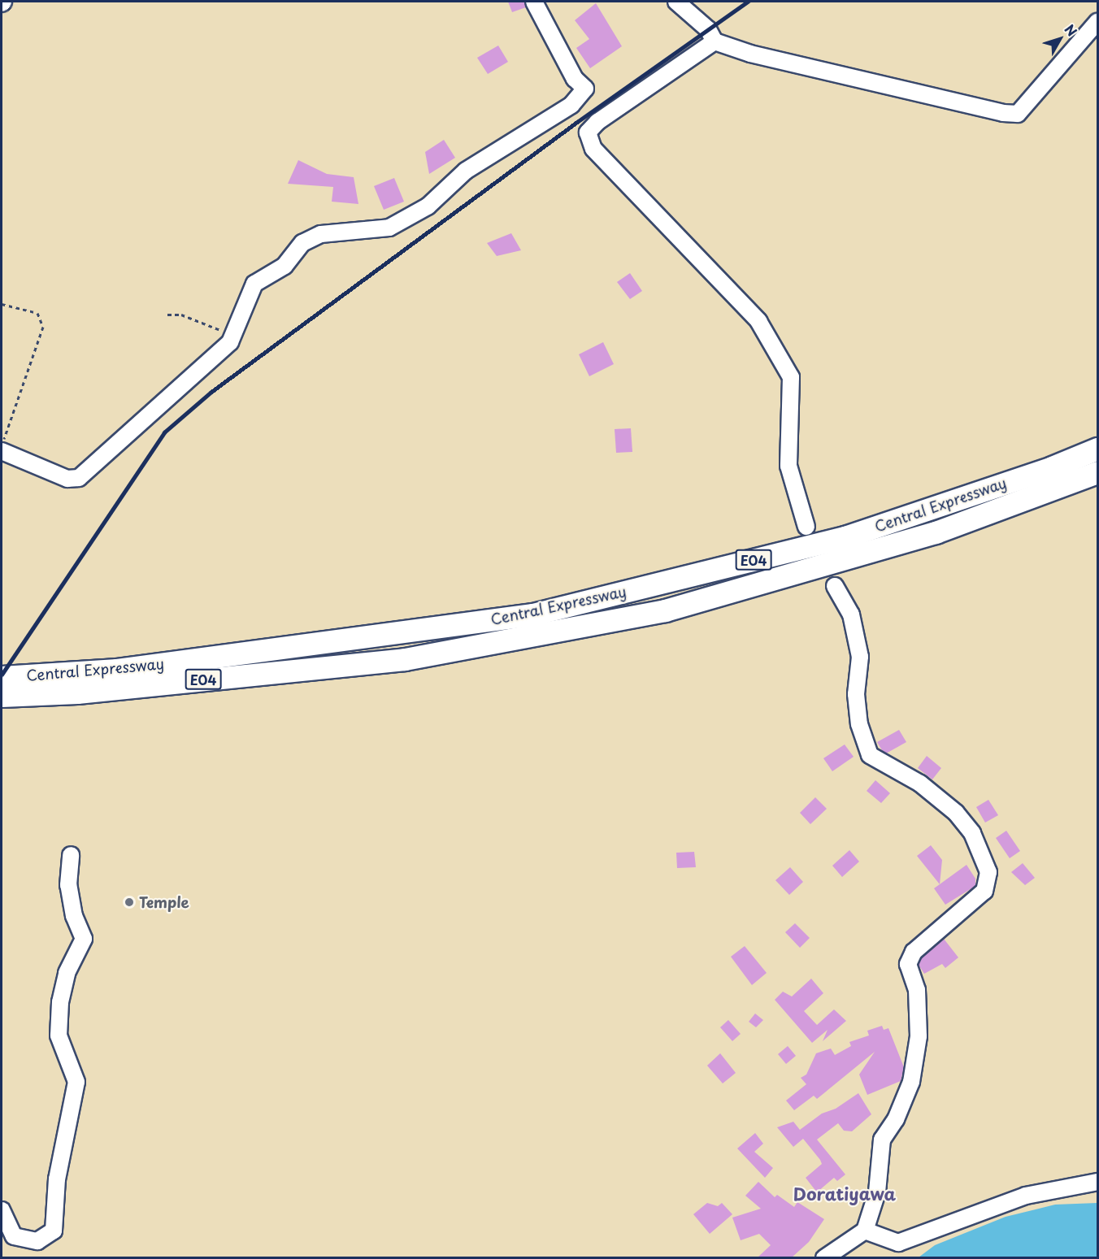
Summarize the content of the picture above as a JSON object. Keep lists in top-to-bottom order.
{
  "streets": {
    "highway": ["Central Expressway", "E04"]
  },
  "districts": ["Doratiyawa"],
  "places": ["Temple"],
  "north": "top right"
}
